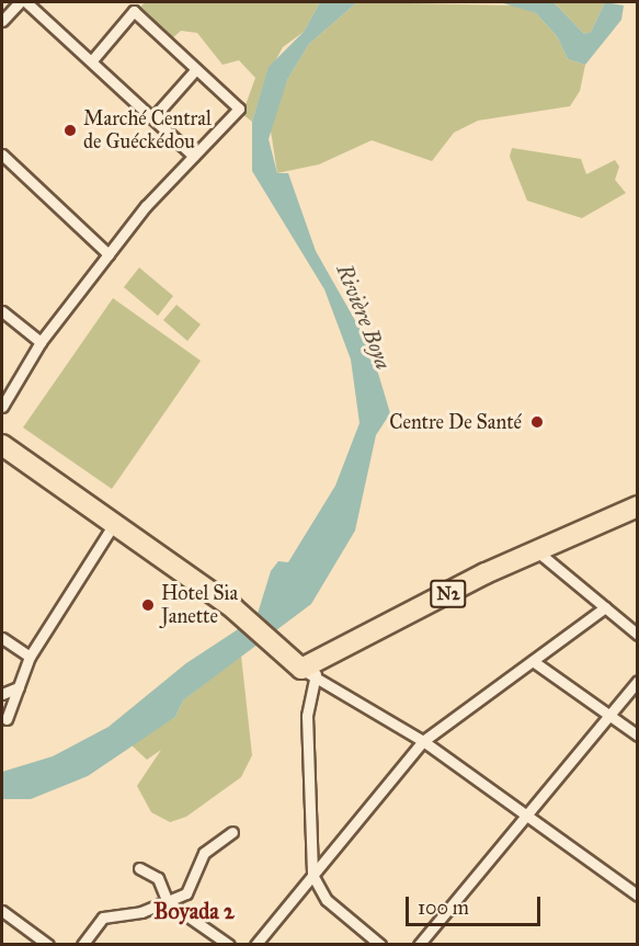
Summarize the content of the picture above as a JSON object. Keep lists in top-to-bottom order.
{
  "streets": {
    "highway": ["N2"]
  },
  "districts": ["Boyada 2"],
  "water": ["Rivière Boya"],
  "places": ["Marché Central de Guéckédou", "Centre De Santé", "Hotel Sia Janette"],
  "scale_bar": "100 m"
}
